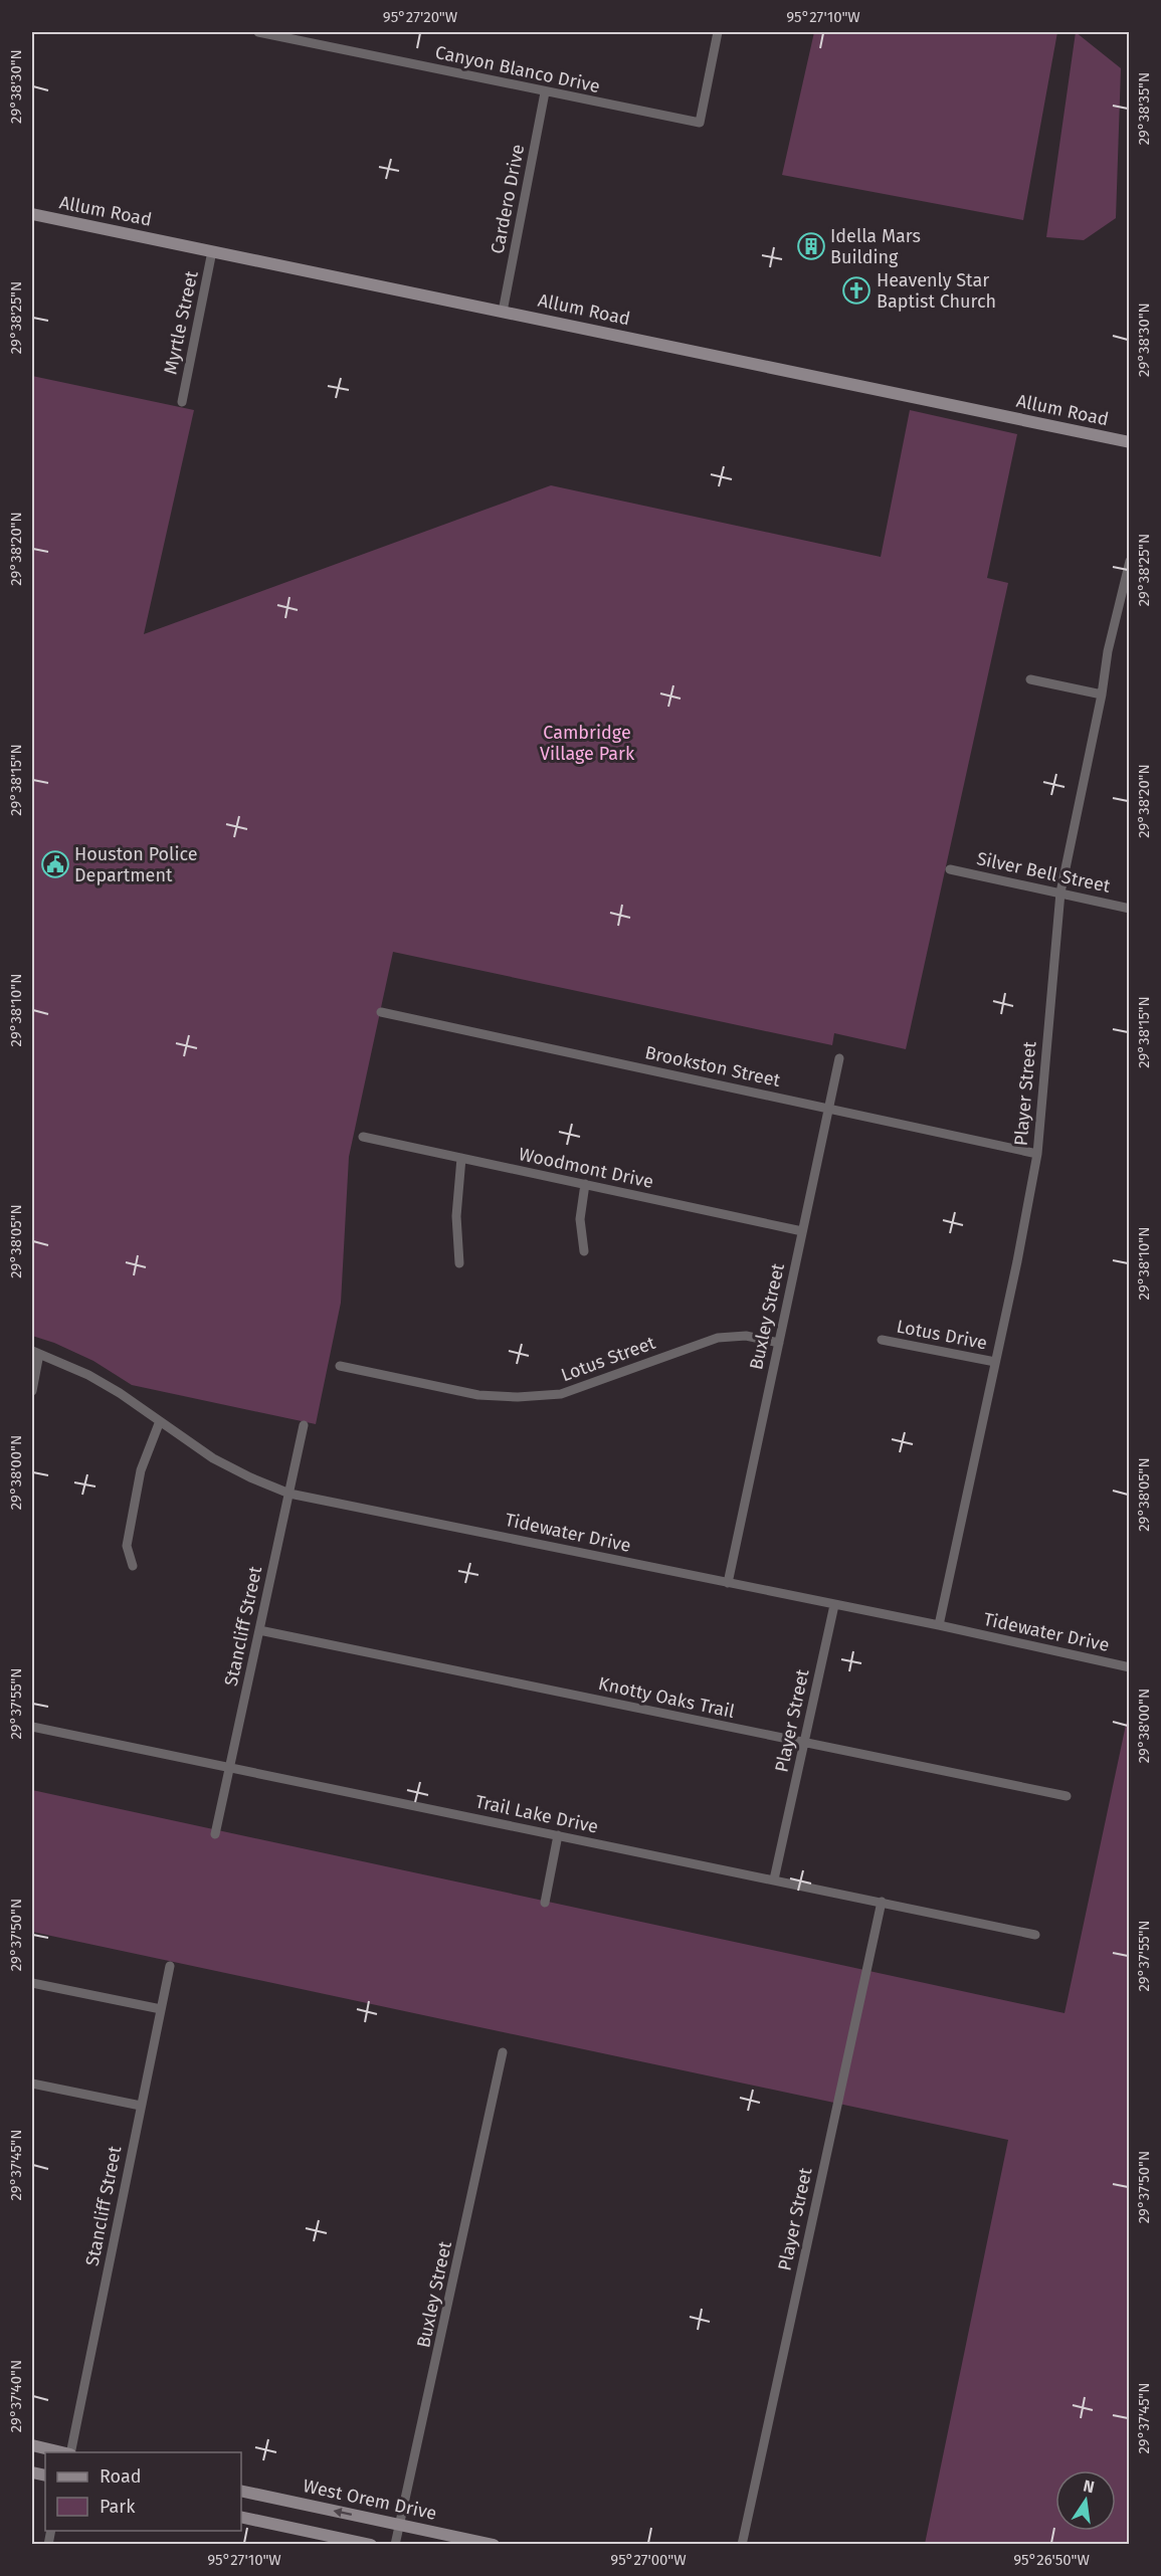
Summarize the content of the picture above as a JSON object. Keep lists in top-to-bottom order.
{
  "streets": {
    "street": [
      "Canyon Blanco Drive",
      "Cardero Drive",
      "Allum Road",
      "Myrtle Street",
      "Silver Bell Street",
      "Brookston Street",
      "Player Street",
      "Woodmont Drive",
      "Buxley Street",
      "Lotus Drive",
      "Lotus Street",
      "Tidewater Drive",
      "Stancliff Street",
      "Knotty Oaks Trail",
      "Trail Lake Drive",
      "West Orem Drive"
    ]
  },
  "crossings": [
    ["Canyon Blanco Drive", "Cardero Drive"],
    ["Cardero Drive", "Allum Road"],
    ["Allum Road", "Myrtle Street"],
    ["Silver Bell Street", "Player Street"],
    ["Brookston Street", "Player Street"],
    ["Brookston Street", "Buxley Street"],
    ["Player Street", "Lotus Drive"],
    ["Player Street", "Tidewater Drive"],
    ["Player Street", "Knotty Oaks Trail"],
    ["Player Street", "Trail Lake Drive"],
    ["Woodmont Drive", "Buxley Street"],
    ["Buxley Street", "Lotus Street"],
    ["Buxley Street", "Tidewater Drive"],
    ["Buxley Street", "West Orem Drive"],
    ["Tidewater Drive", "Stancliff Street"],
    ["Stancliff Street", "Knotty Oaks Trail"],
    ["Stancliff Street", "Trail Lake Drive"]
  ],
  "parks": ["Cambridge Village Park"],
  "places": {
    "building": ["Idella Mars Building"],
    "church": ["Heavenly Star Baptist Church"],
    "public building": ["Houston Police Department"]
  },
  "legend": ["Road", "Park"],
  "north": "top",
  "coordinates": [
    "95°27'20\"W",
    "95°27'10\"W",
    "29°38'30\"N",
    "29°38'35\"N",
    "29°38'25\"N",
    "29°38'20\"N",
    "29°38'15\"N",
    "29°38'10\"N",
    "29°38'05\"N",
    "29°38'00\"N",
    "29°37'55\"N",
    "29°37'50\"N",
    "29°37'45\"N",
    "29°37'40\"N",
    "95°27'00\"W",
    "95°26'50\"W"
  ]
}
